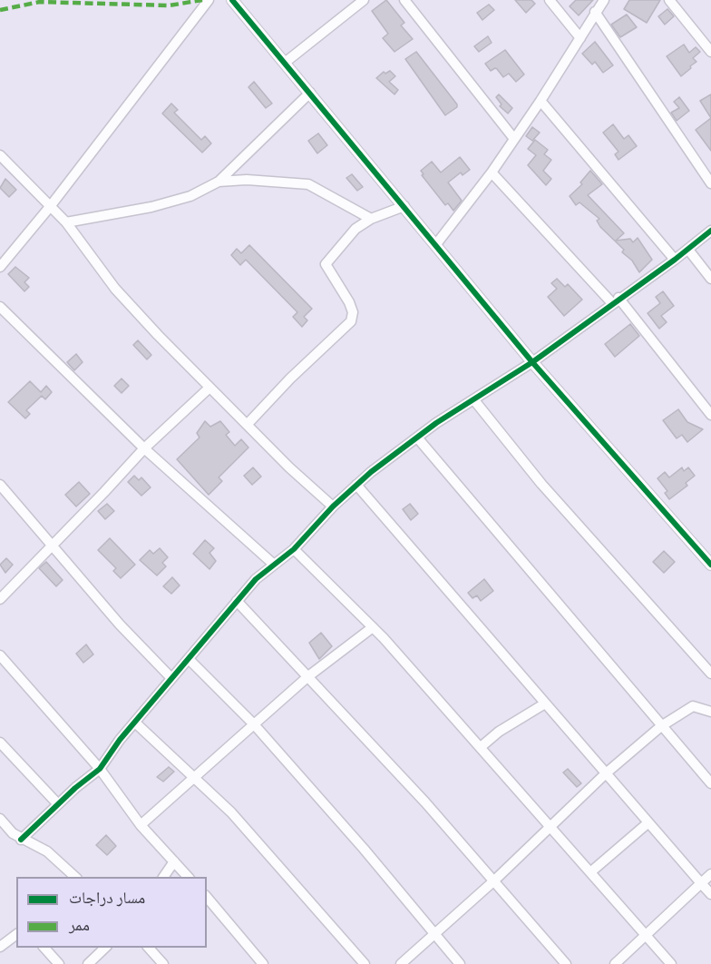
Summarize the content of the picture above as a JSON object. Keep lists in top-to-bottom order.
{
  "legend": ["مسار دراجات", "ممر"]
}
